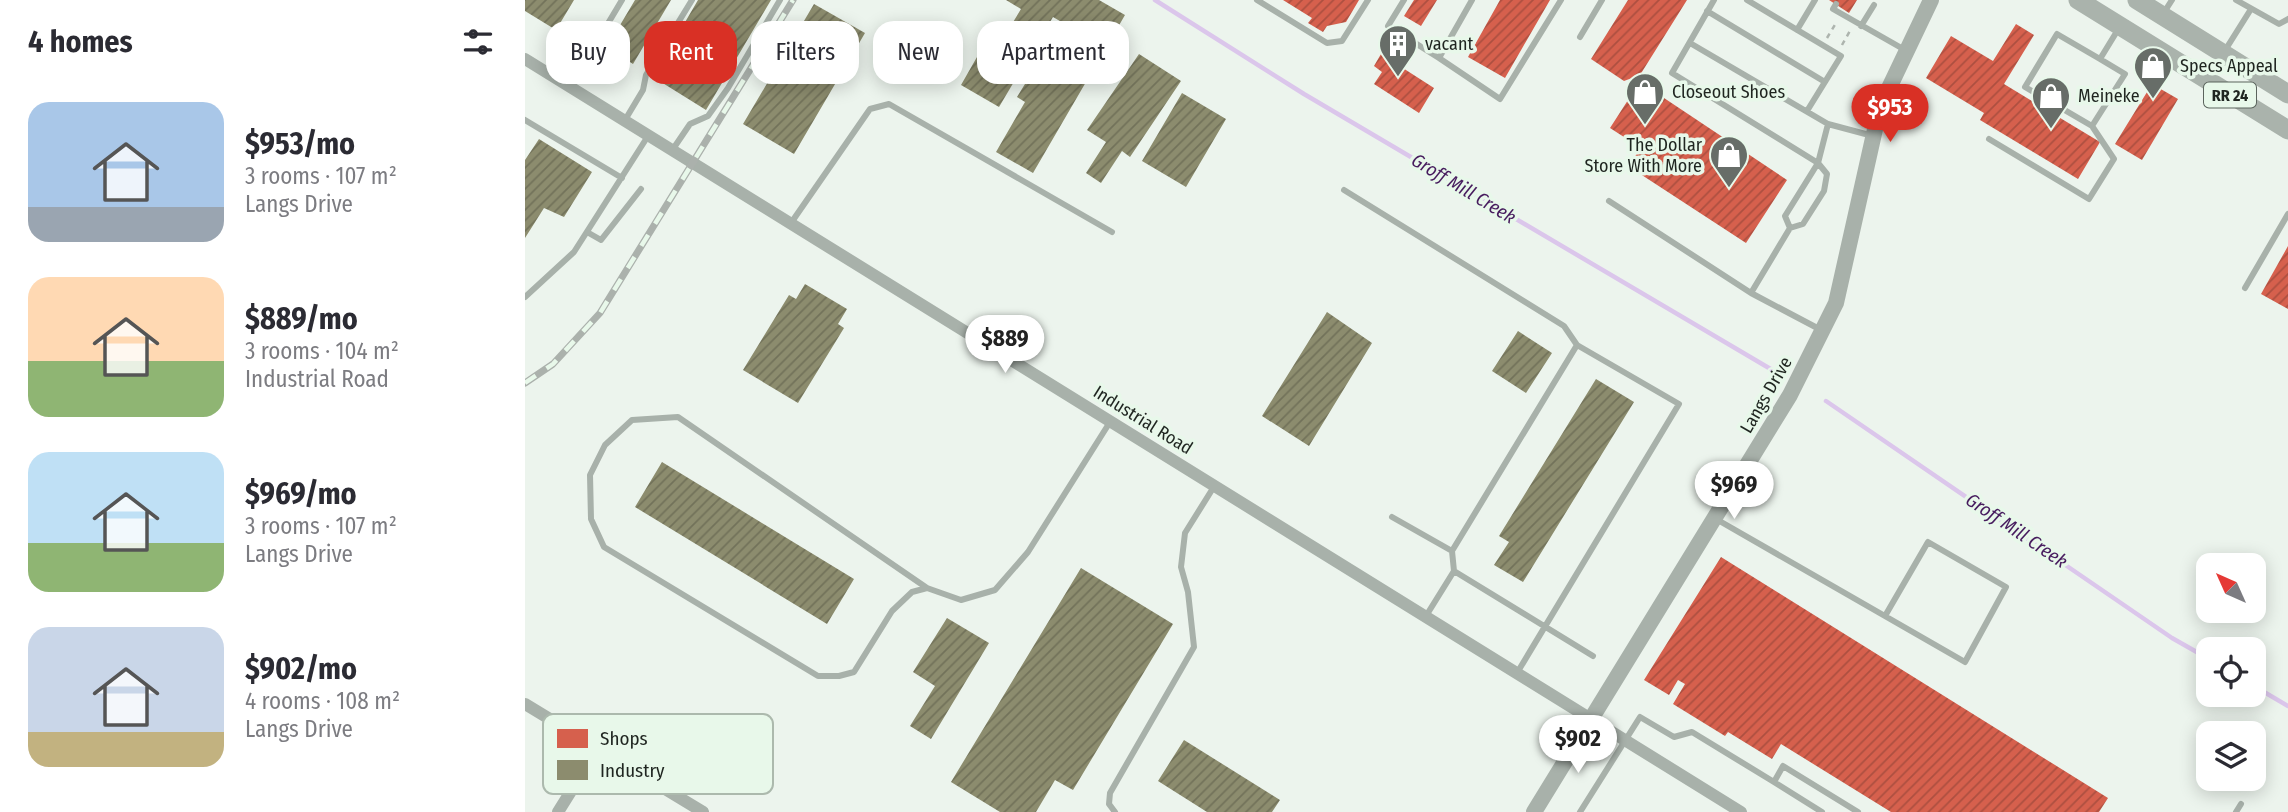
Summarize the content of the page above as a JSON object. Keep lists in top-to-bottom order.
{
  "streets": {
    "main road": ["RR 24"],
    "street": ["Langs Drive", "Industrial Road"]
  },
  "crossings": [
    ["Langs Drive", "Industrial Road"]
  ],
  "water": ["Groff Mill Creek"],
  "places": {
    "building": ["vacant"],
    "shop": [
      "Specs Appeal",
      "Closeout Shoes",
      "Meineke",
      "The Dollar Store With More"
    ]
  },
  "legend": ["Shops", "Industry"],
  "north": "top left",
  "page": {
    "heading": "4 homes",
    "chip": [
      "Buy",
      "Rent",
      "Filters",
      "New",
      "Apartment"
    ],
    "list": [
      {
        "name": "$953/mo",
        "note": "3 rooms · 107 m² · Langs Drive"
      },
      {
        "name": "$889/mo",
        "note": "3 rooms · 104 m² · Industrial Road"
      },
      {
        "name": "$969/mo",
        "note": "3 rooms · 107 m² · Langs Drive"
      },
      {
        "name": "$902/mo",
        "note": "4 rooms · 108 m² · Langs Drive"
      }
    ],
    "price": [
      "$953",
      "$889",
      "$969",
      "$902"
    ]
  }
}
